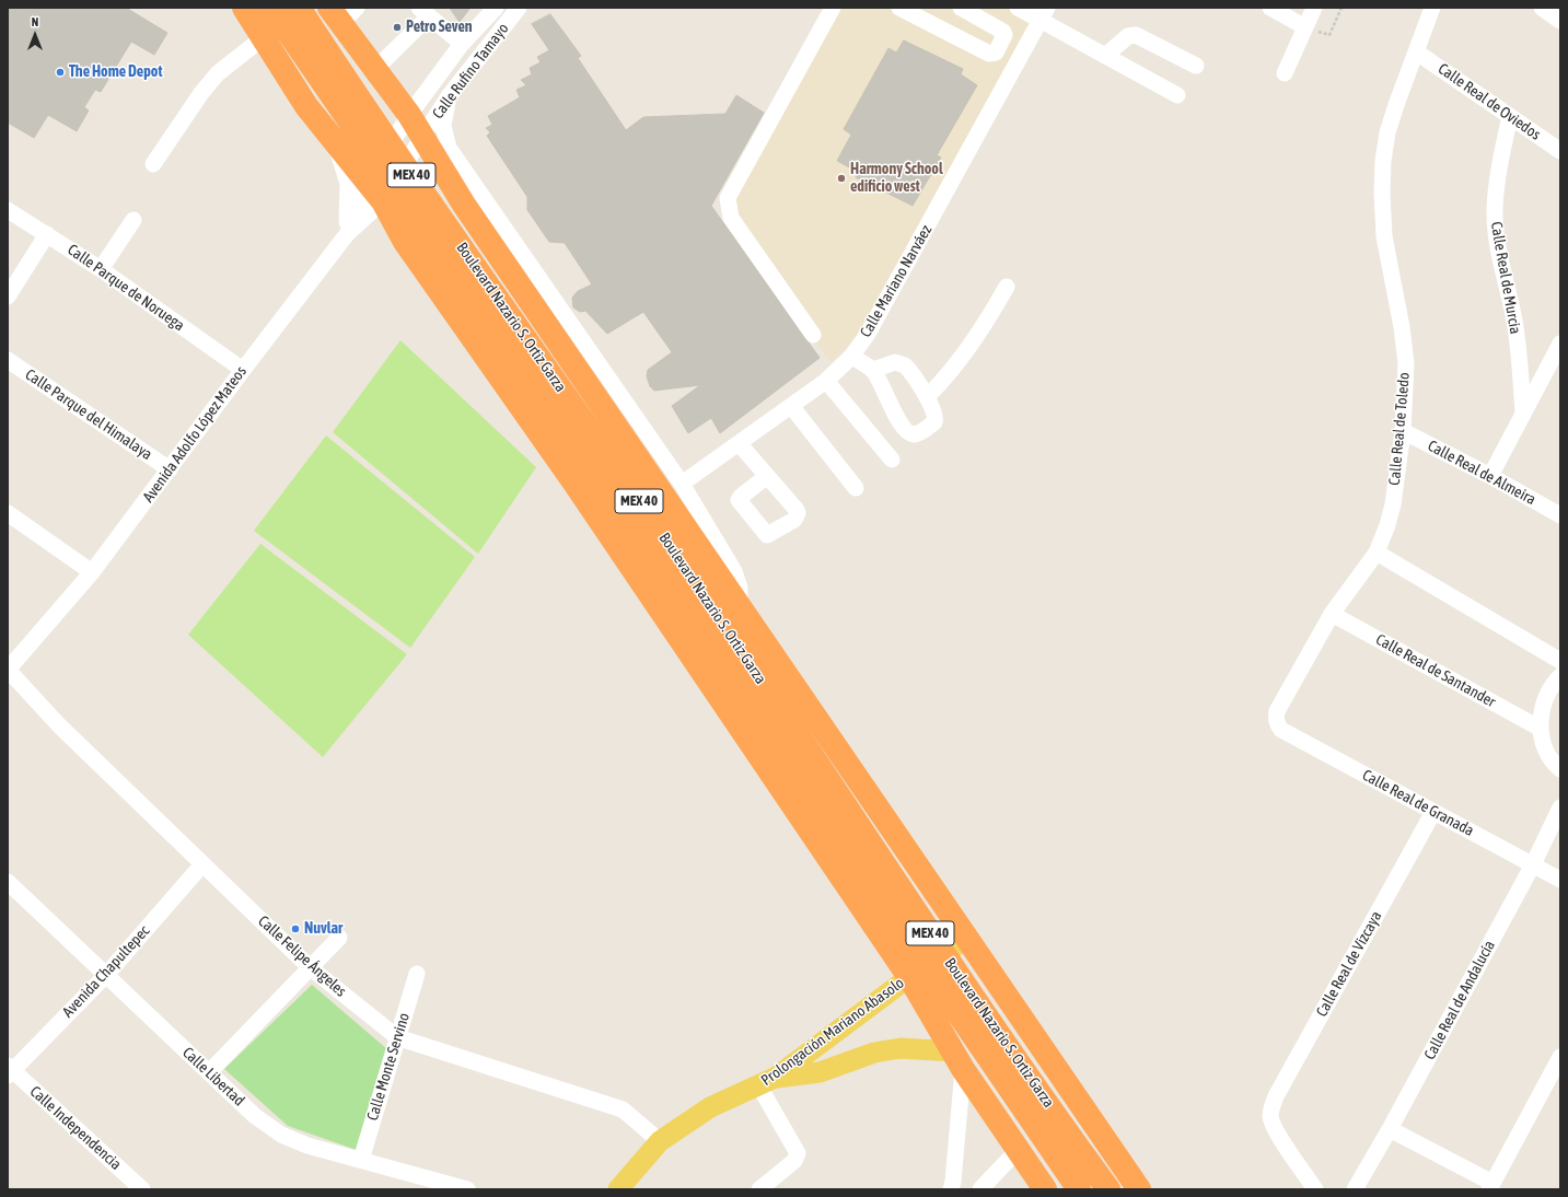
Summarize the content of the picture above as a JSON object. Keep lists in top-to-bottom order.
{
  "streets": {
    "highway": ["MEX 40", "Boulevard Nazario S. Ortiz Garza"],
    "main road": ["Prolongación Mariano Abasolo"],
    "street": [
      "Calle Rufino Tamayo",
      "Calle Real de Oviedos",
      "Calle Real de Murcia",
      "Calle Mariano Narváez",
      "Calle Parque de Noruega",
      "Calle Parque del Himalaya",
      "Calle Real de Toledo",
      "Avenida Adolfo López Mateos",
      "Calle Real de Almeira",
      "Calle Real de Santander",
      "Calle Real de Granada",
      "Calle Felipe Ángeles",
      "Calle Real de Vizcaya",
      "Avenida Chapultepec",
      "Calle Real de Andalucía",
      "Calle Monte Servino",
      "Calle Libertad",
      "Calle Independencia"
    ]
  },
  "crossings": [
    ["Calle Rufino Tamayo", "Avenida Adolfo López Mateos"],
    ["Calle Real de Oviedos", "Calle Real de Murcia"],
    ["Calle Real de Oviedos", "Calle Real de Toledo"],
    ["Calle Parque de Noruega", "Avenida Adolfo López Mateos"],
    ["Calle Parque del Himalaya", "Avenida Adolfo López Mateos"],
    ["Calle Real de Toledo", "Calle Real de Almeira"],
    ["Calle Real de Toledo", "Calle Real de Santander"],
    ["Calle Real de Toledo", "Calle Real de Granada"],
    ["Avenida Adolfo López Mateos", "Calle Felipe Ángeles"],
    ["Calle Real de Granada", "Calle Real de Vizcaya"],
    ["Calle Real de Granada", "Calle Real de Andalucía"],
    ["Calle Felipe Ángeles", "Avenida Chapultepec"],
    ["Calle Felipe Ángeles", "Prolongación Mariano Abasolo"],
    ["Calle Felipe Ángeles", "Calle Monte Servino"],
    ["Avenida Chapultepec", "Calle Libertad"],
    ["Avenida Chapultepec", "Calle Independencia"],
    ["Calle Monte Servino", "Calle Libertad"]
  ],
  "places": [
    "Petro Seven",
    "The Home Depot",
    "Harmony School edificio west",
    "Nuvlar"
  ],
  "north": "top"
}
